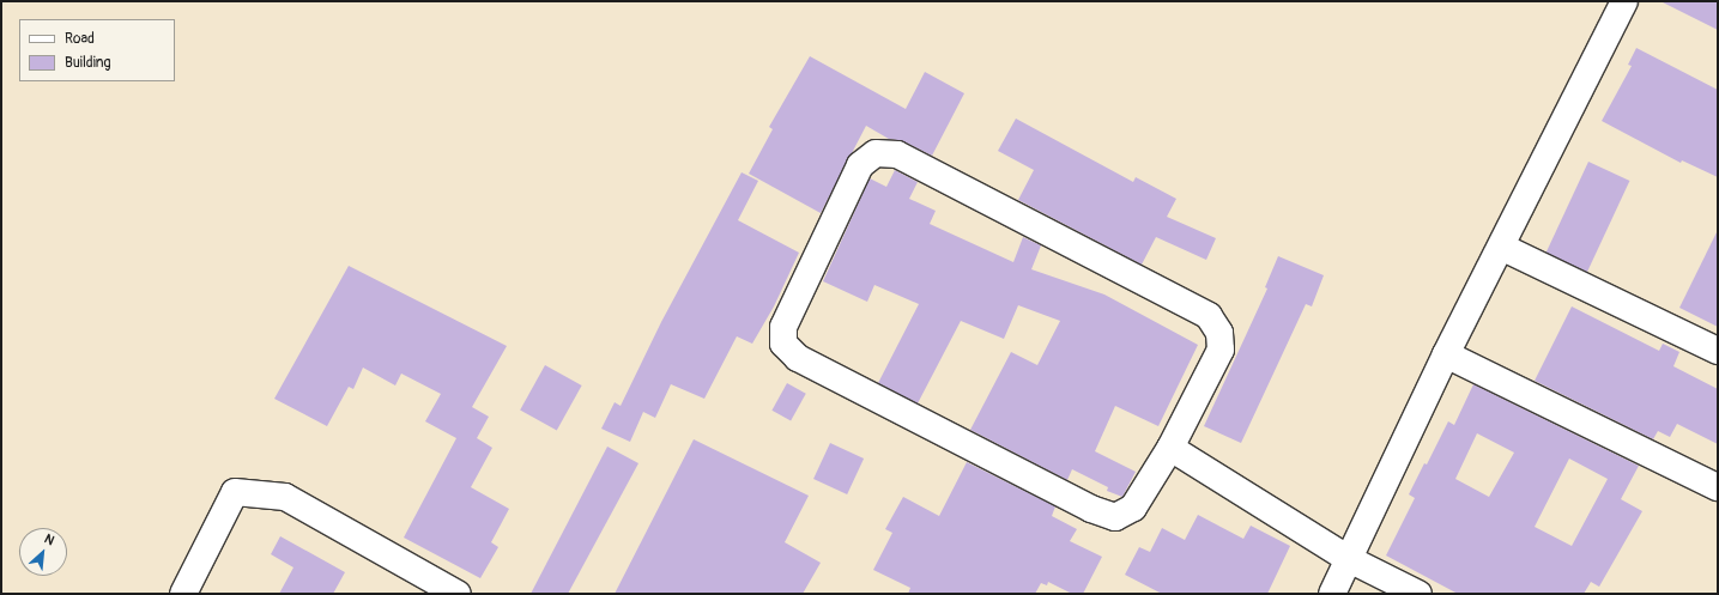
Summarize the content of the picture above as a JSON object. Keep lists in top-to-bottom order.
{
  "legend": ["Road", "Building"],
  "north": "top right"
}
